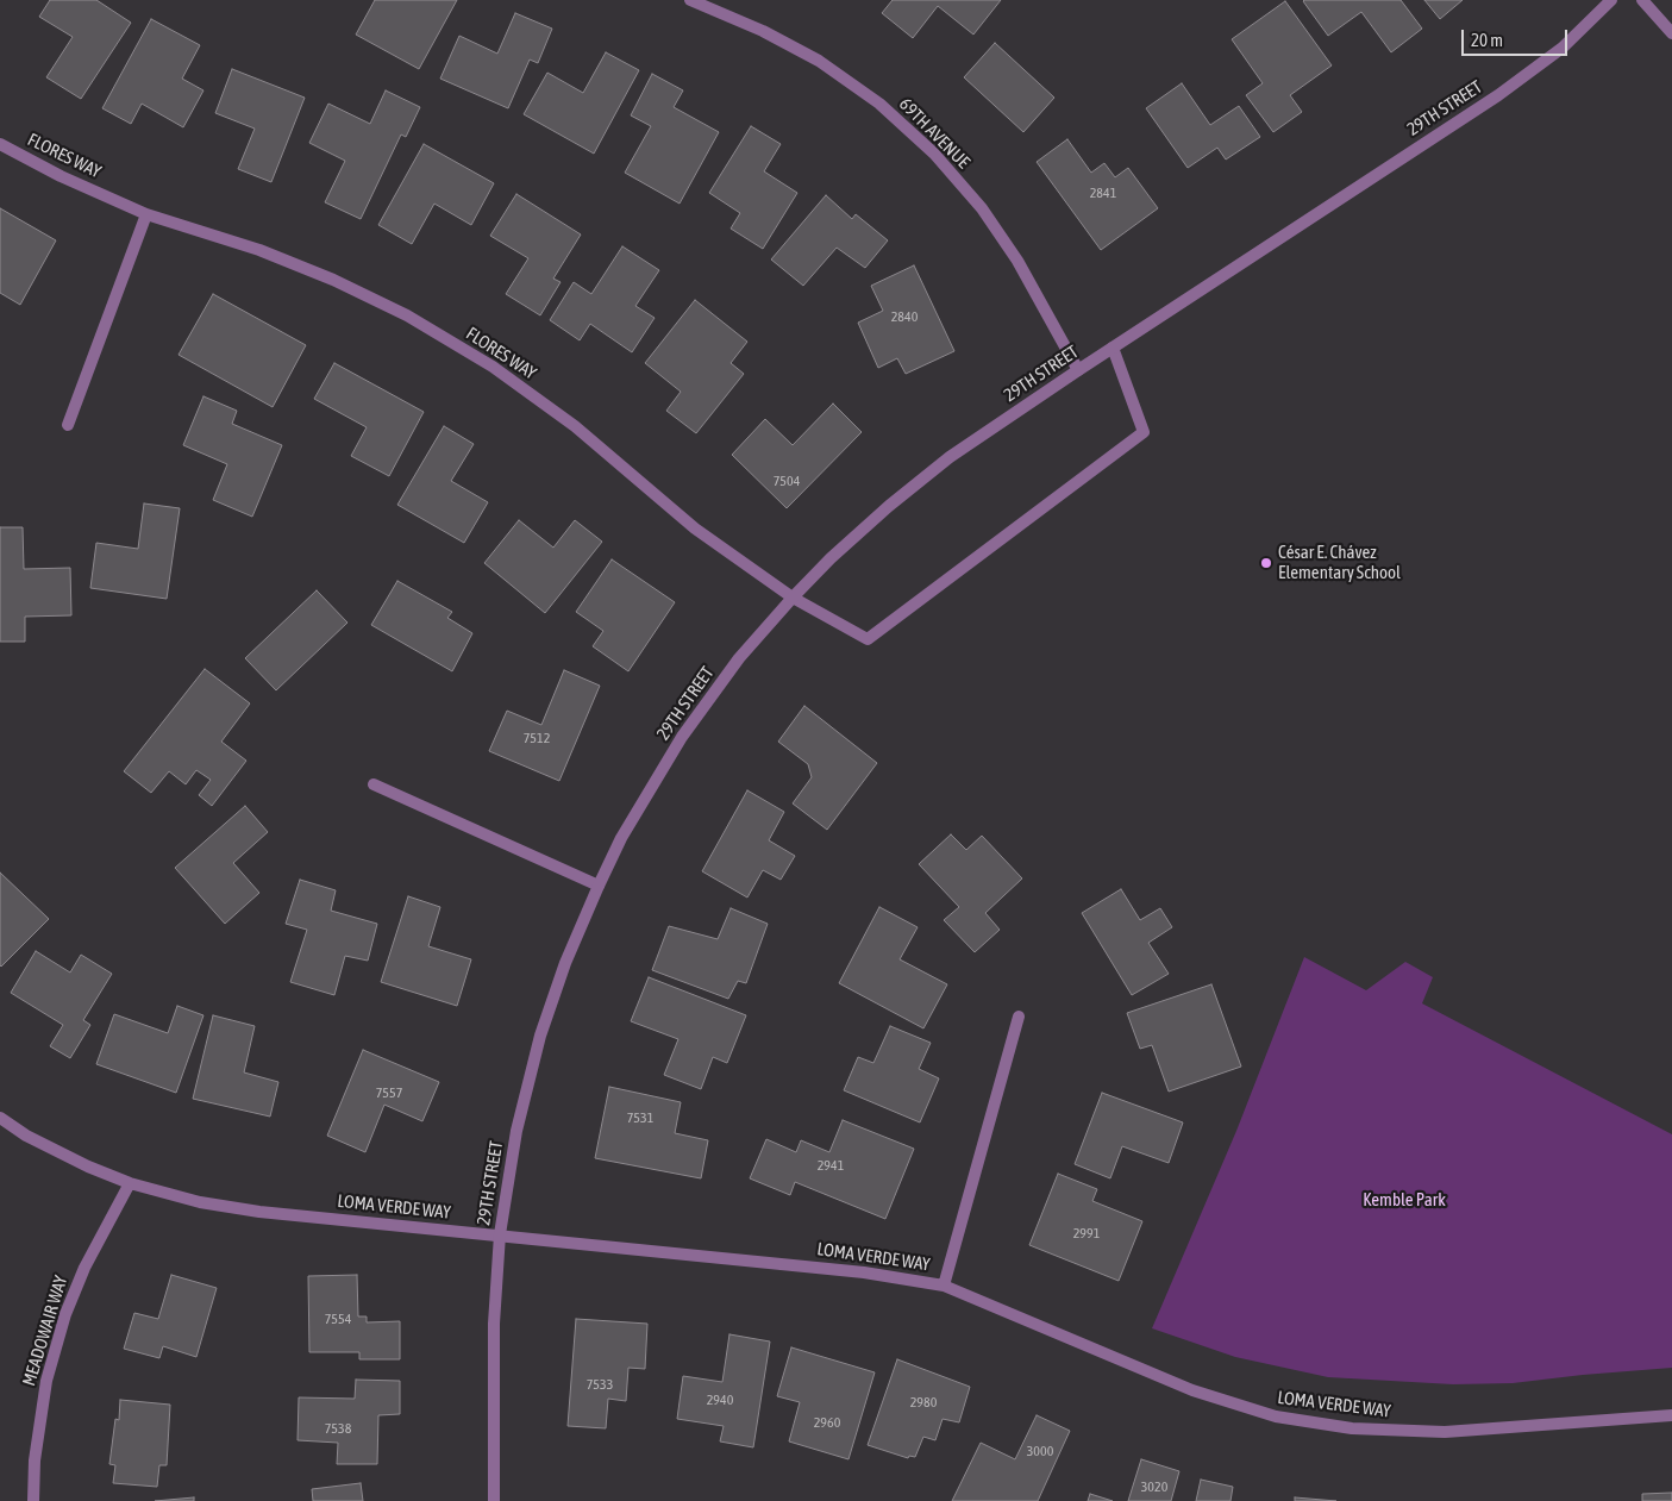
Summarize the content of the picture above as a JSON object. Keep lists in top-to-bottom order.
{
  "streets": {
    "street": [
      "29TH STREET",
      "69TH AVENUE",
      "FLORES WAY",
      "LOMA VERDE WAY",
      "MEADOWAIR WAY"
    ]
  },
  "crossings": [
    ["29TH STREET", "69TH AVENUE"],
    ["29TH STREET", "FLORES WAY"],
    ["29TH STREET", "LOMA VERDE WAY"],
    ["LOMA VERDE WAY", "MEADOWAIR WAY"]
  ],
  "parks": ["Kemble Park"],
  "places": ["César E. Chávez Elementary School"],
  "house_numbers": [
    "2841",
    "2840",
    "7504",
    "7512",
    "7557",
    "7531",
    "2941",
    "2991",
    "7554",
    "7533",
    "2940",
    "2980",
    "2960",
    "7538",
    "3000",
    "3020"
  ],
  "scale_bar": "20 m"
}
